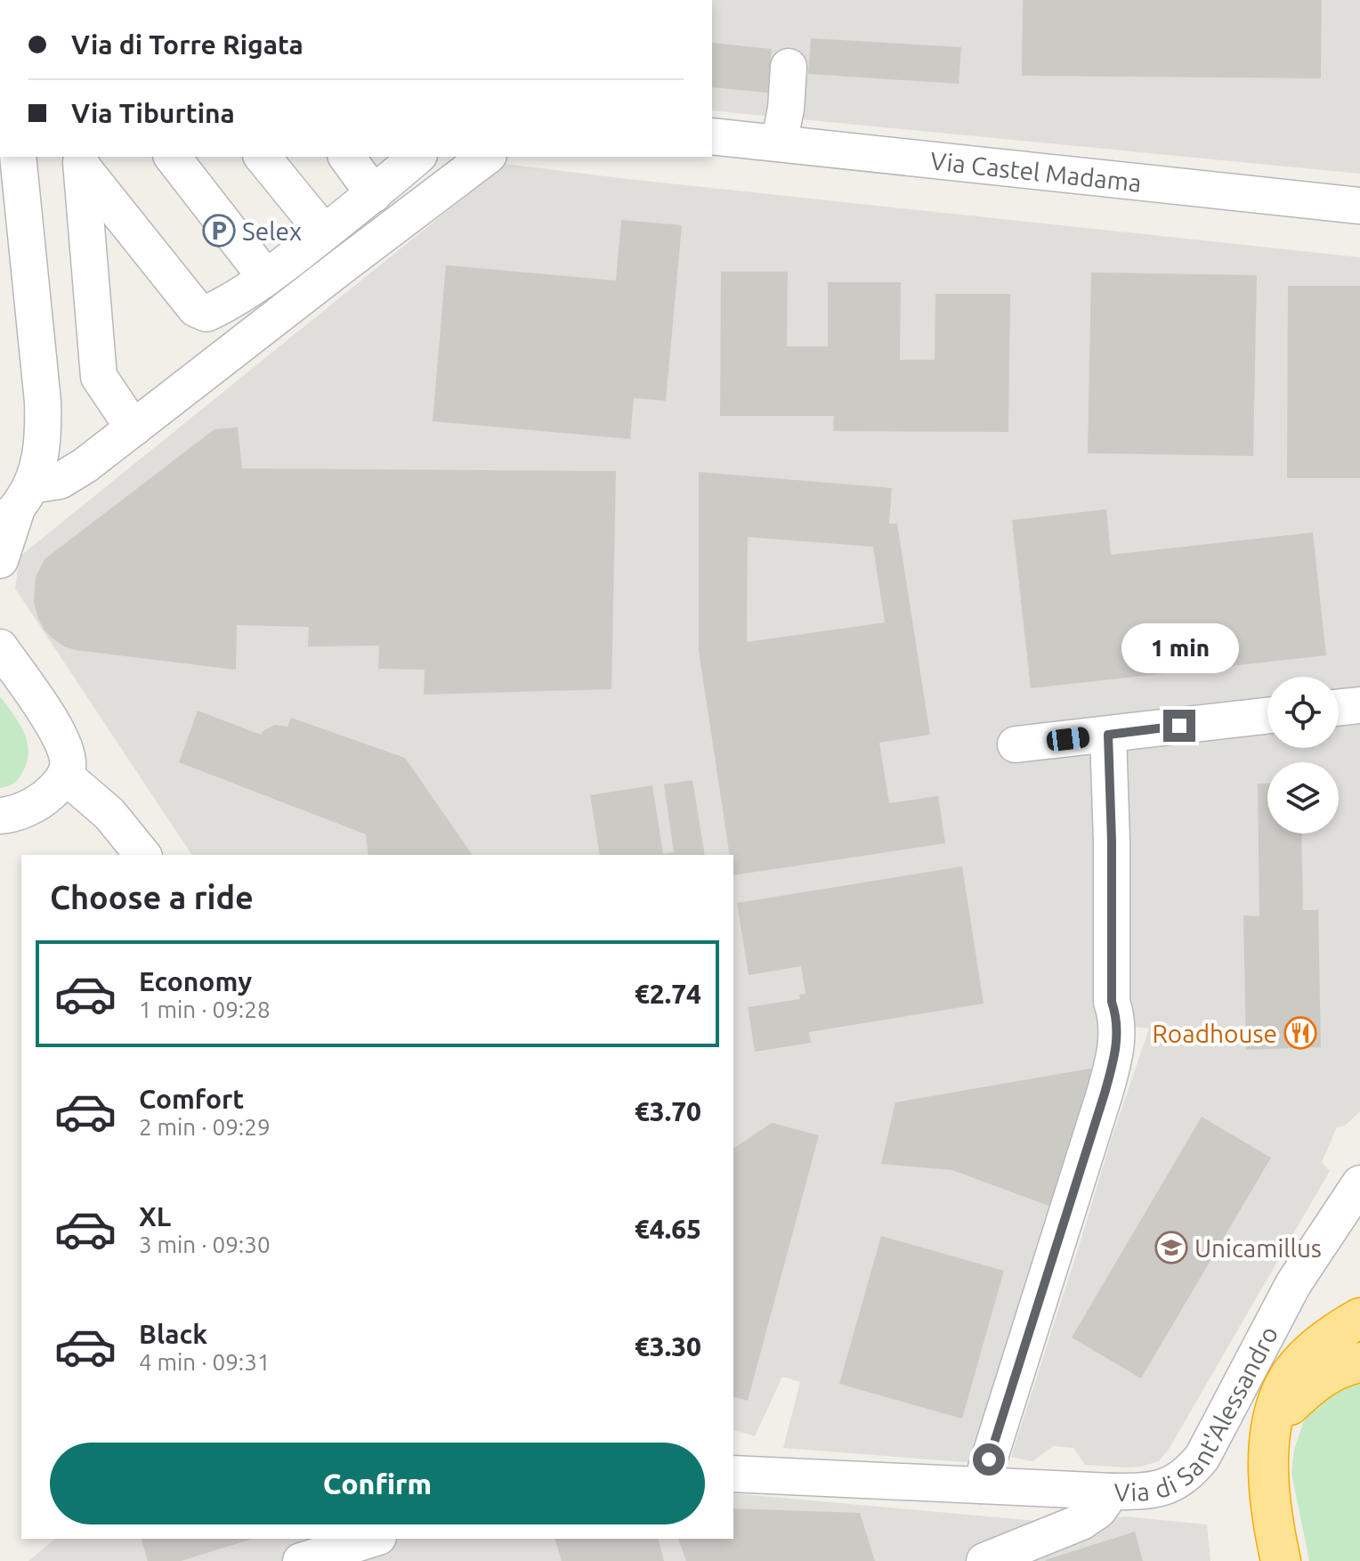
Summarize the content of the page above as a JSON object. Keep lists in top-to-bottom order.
{
  "streets": {
    "street": ["Via Castel Madama", "Via di Sant'Alessandro"]
  },
  "places": {
    "parking": ["Selex"],
    "restaurant": ["Roadhouse"],
    "school or university": ["Unicamillus"]
  },
  "page": {
    "banner": ["Via di Torre Rigata", "Via Tiburtina"],
    "bubble": "1 min",
    "heading": "Choose a ride",
    "list": [
      {
        "name": "Economy",
        "note": "1 min · 09:28",
        "value": "€2.74"
      },
      {
        "name": "Comfort",
        "note": "2 min · 09:29",
        "value": "€3.70"
      },
      {
        "name": "XL",
        "note": "3 min · 09:30",
        "value": "€4.65"
      },
      {
        "name": "Black",
        "note": "4 min · 09:31",
        "value": "€3.30"
      }
    ],
    "buttons": "Confirm"
  }
}
